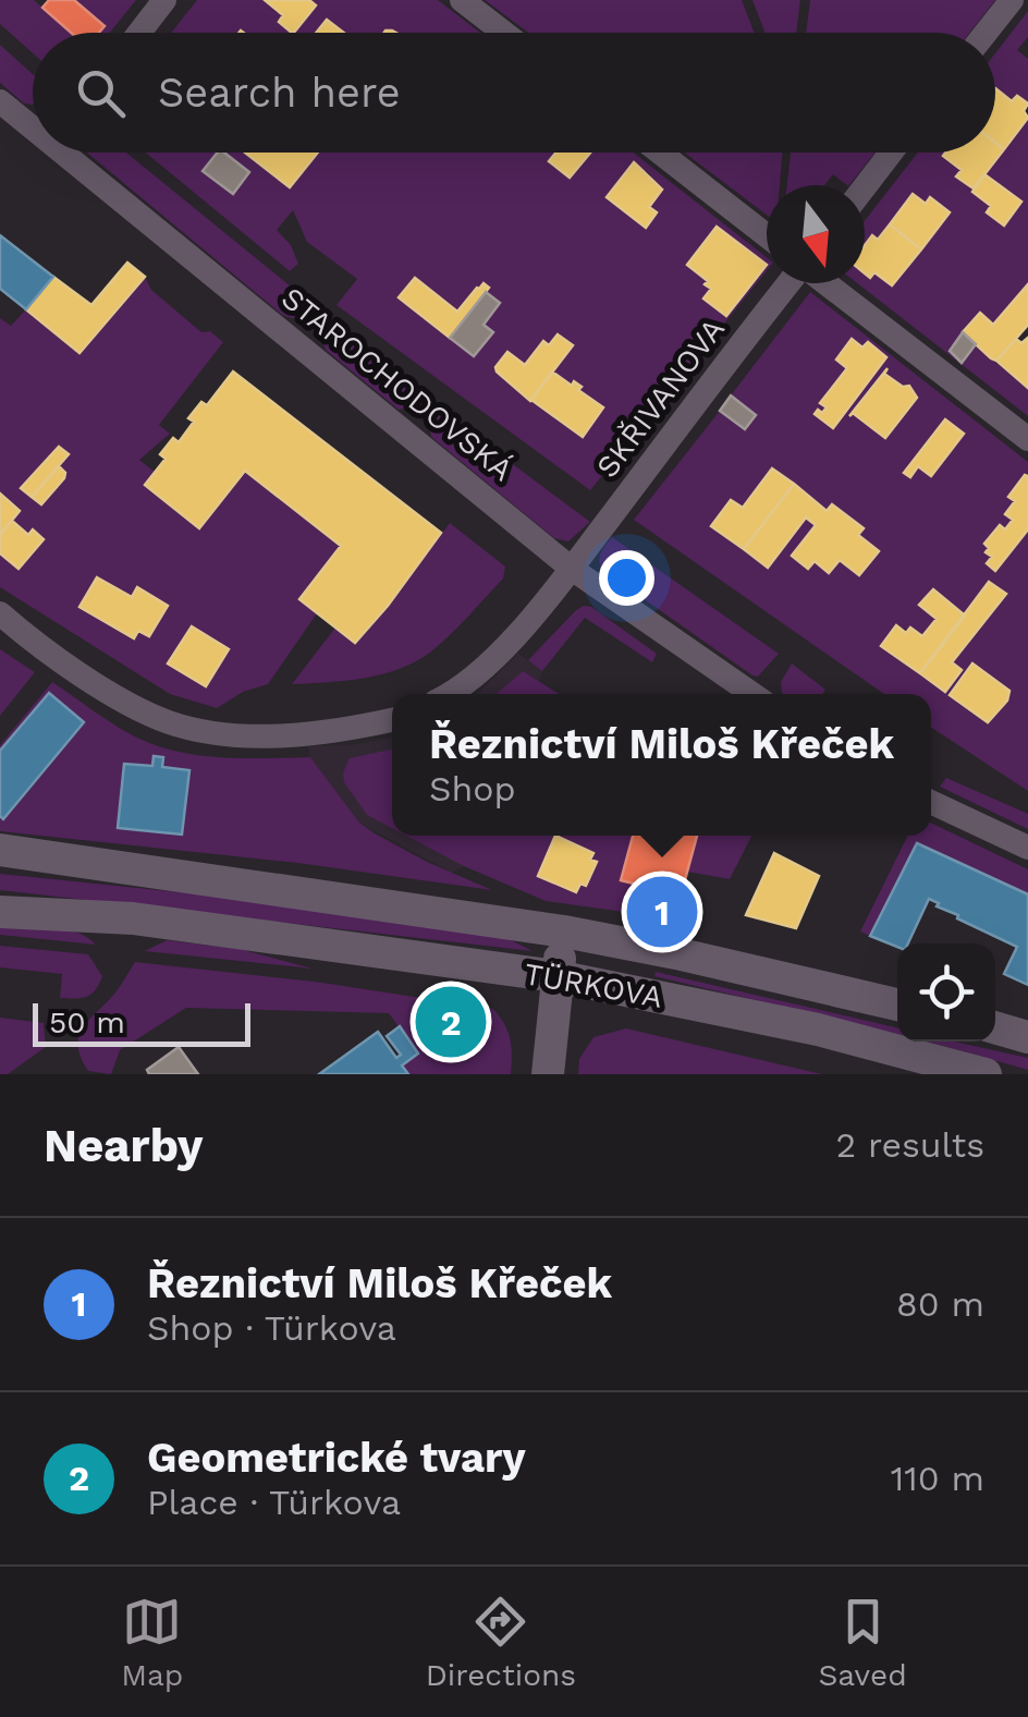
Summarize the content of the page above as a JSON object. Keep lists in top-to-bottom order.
{
  "streets": {
    "main road": ["TÜRKOVA"],
    "street": ["STAROCHODOVSKÁ", "SKŘIVANOVA"]
  },
  "crossings": [
    ["STAROCHODOVSKÁ", "SKŘIVANOVA"]
  ],
  "scale_bar": "50 m",
  "north": "bottom",
  "page": {
    "search": "Search here",
    "popup": ["Řeznictví Miloš Křeček", "Shop"],
    "pins": ["1", "2"],
    "scale": "50 m",
    "heading": ["Nearby", "2 results"],
    "list": [
      {
        "mark": "1",
        "name": "Řeznictví Miloš Křeček",
        "note": "Shop · Türkova",
        "value": "80 m"
      },
      {
        "mark": "2",
        "name": "Geometrické tvary",
        "note": "Place · Türkova",
        "value": "110 m"
      }
    ],
    "nav": ["Map", "Directions", "Saved"]
  }
}
